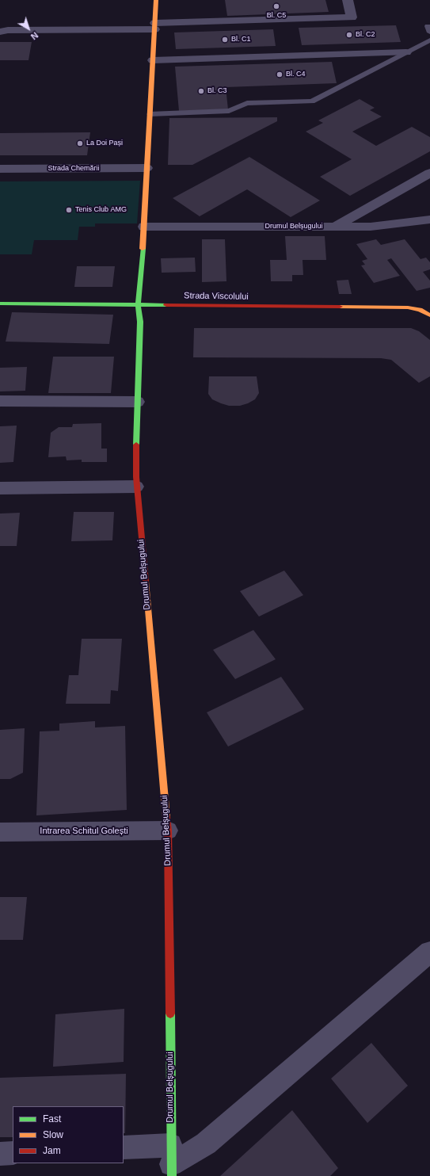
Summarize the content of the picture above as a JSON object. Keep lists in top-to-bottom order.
{
  "streets": {
    "street": [
      "Strada Chemării",
      "Drumul Belșugului",
      "Strada Viscolului",
      "Intrarea Schitul Golești"
    ]
  },
  "crossings": [
    ["Strada Chemării", "Drumul Belșugului"],
    ["Drumul Belșugului", "Strada Viscolului"],
    ["Drumul Belșugului", "Intrarea Schitul Golești"]
  ],
  "places": [
    "Bl. C5",
    "Bl. C2",
    "Bl. C1",
    "Bl. C4",
    "Bl. C3",
    "La Doi Pași",
    "Tenis Club AMG"
  ],
  "legend": ["Fast", "Slow", "Jam"],
  "north": "bottom right"
}
